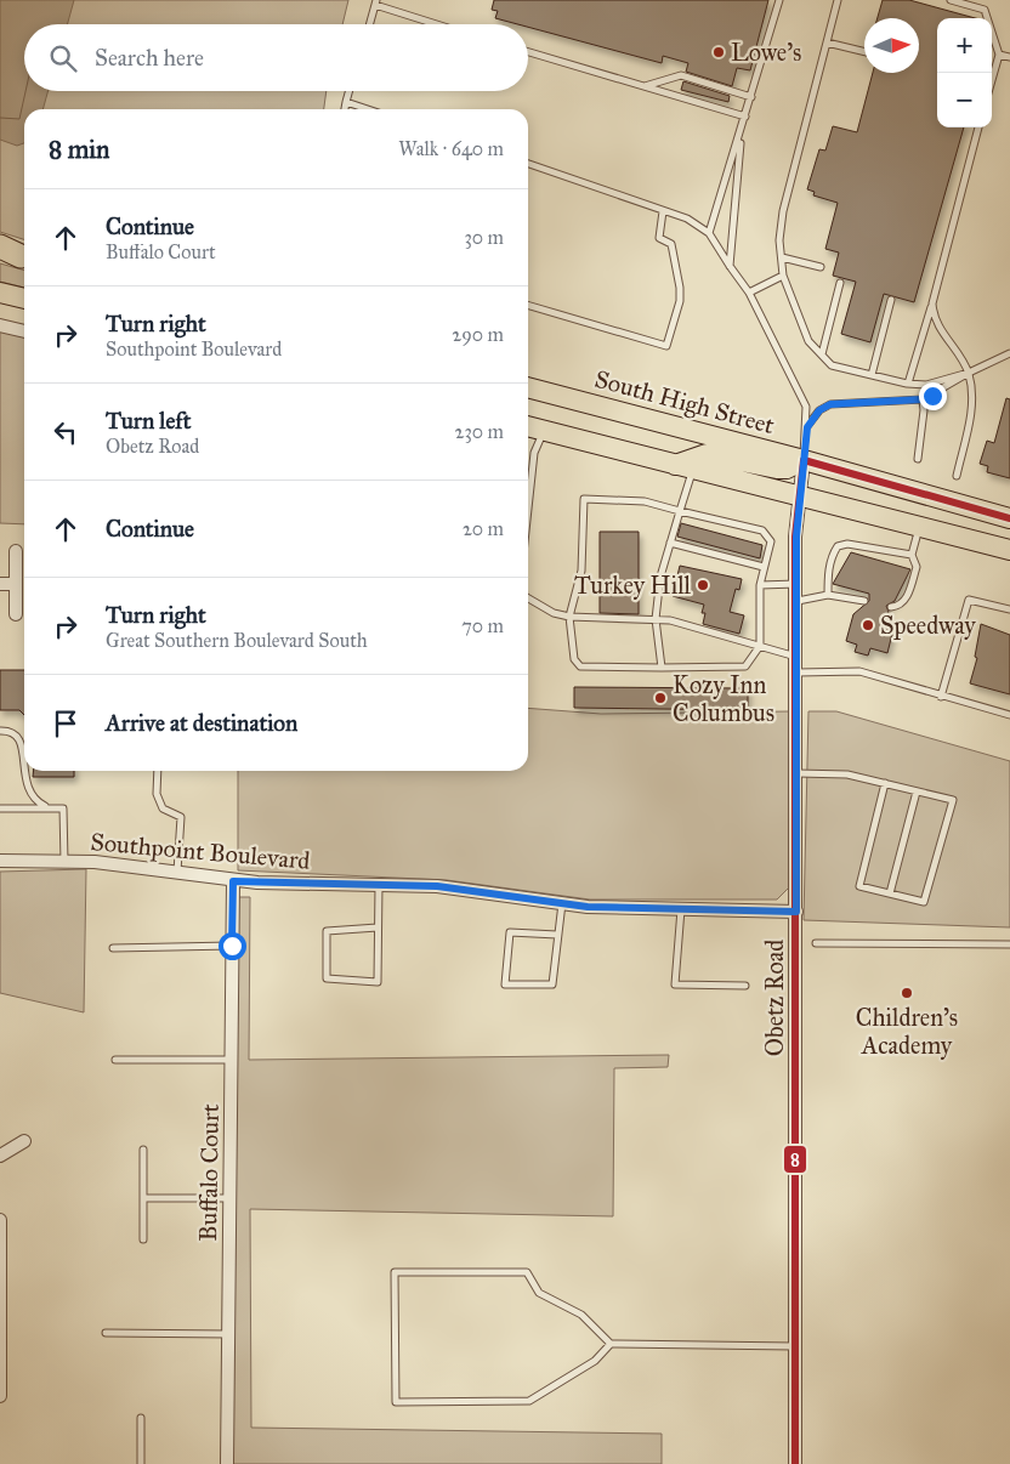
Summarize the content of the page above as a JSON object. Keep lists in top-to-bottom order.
{
  "streets": {
    "main road": ["South High Street"],
    "street": ["Southpoint Boulevard", "Obetz Road", "Buffalo Court"]
  },
  "crossings": [
    ["South High Street", "Obetz Road"],
    ["Southpoint Boulevard", "Obetz Road"],
    ["Southpoint Boulevard", "Buffalo Court"]
  ],
  "places": [
    "Lowe's",
    "Turkey Hill",
    "Speedway",
    "Kozy Inn Columbus",
    "Children's Academy"
  ],
  "lines": ["transit line 8"],
  "north": "right",
  "page": {
    "map_buttons": ["+", "−"],
    "search": "Search here",
    "heading": ["8 min", "Walk · 640 m"],
    "list": [
      ["Continue", "Buffalo Court", "30 m"],
      ["Turn right", "Southpoint Boulevard", "290 m"],
      ["Turn left", "Obetz Road", "230 m"],
      ["Continue", "20 m"],
      ["Turn right", "Great Southern Boulevard South", "70 m"],
      "Arrive at destination"
    ]
  }
}
